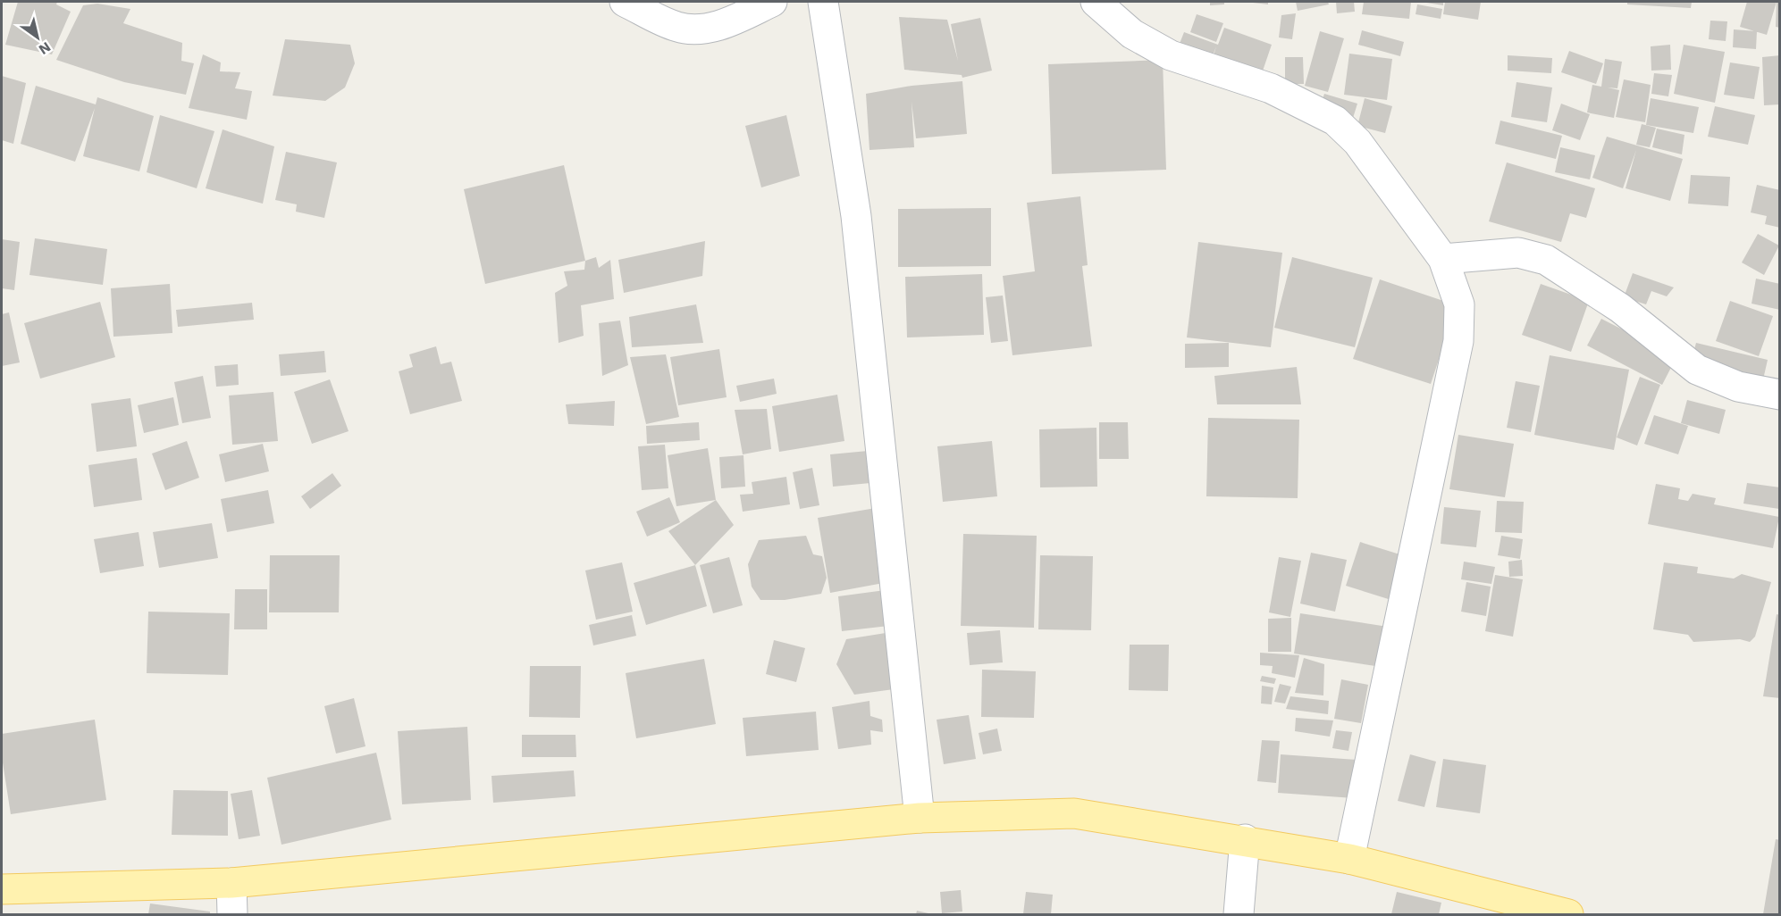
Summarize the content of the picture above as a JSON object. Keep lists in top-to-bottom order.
{
  "north": "bottom right"
}
